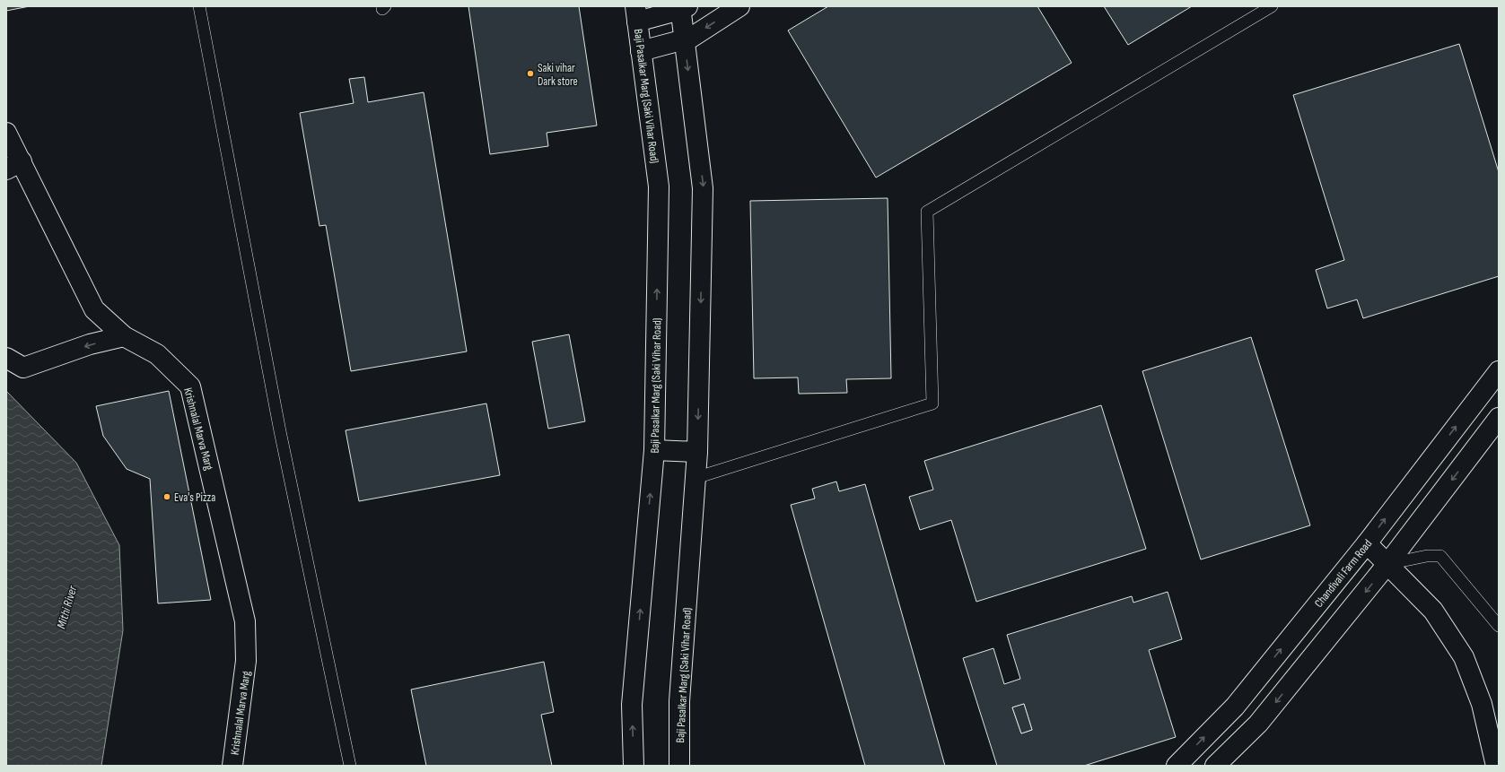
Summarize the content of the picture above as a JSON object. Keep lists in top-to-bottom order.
{
  "streets": {
    "street": ["Baji Pasalkar Marg (Saki Vihar Road)", "Krishnalal Marva Marg", "Chandivali Farm Road"]
  },
  "water": ["Mithi River"],
  "places": ["Saki vihar Dark store", "Eva's Pizza"]
}
